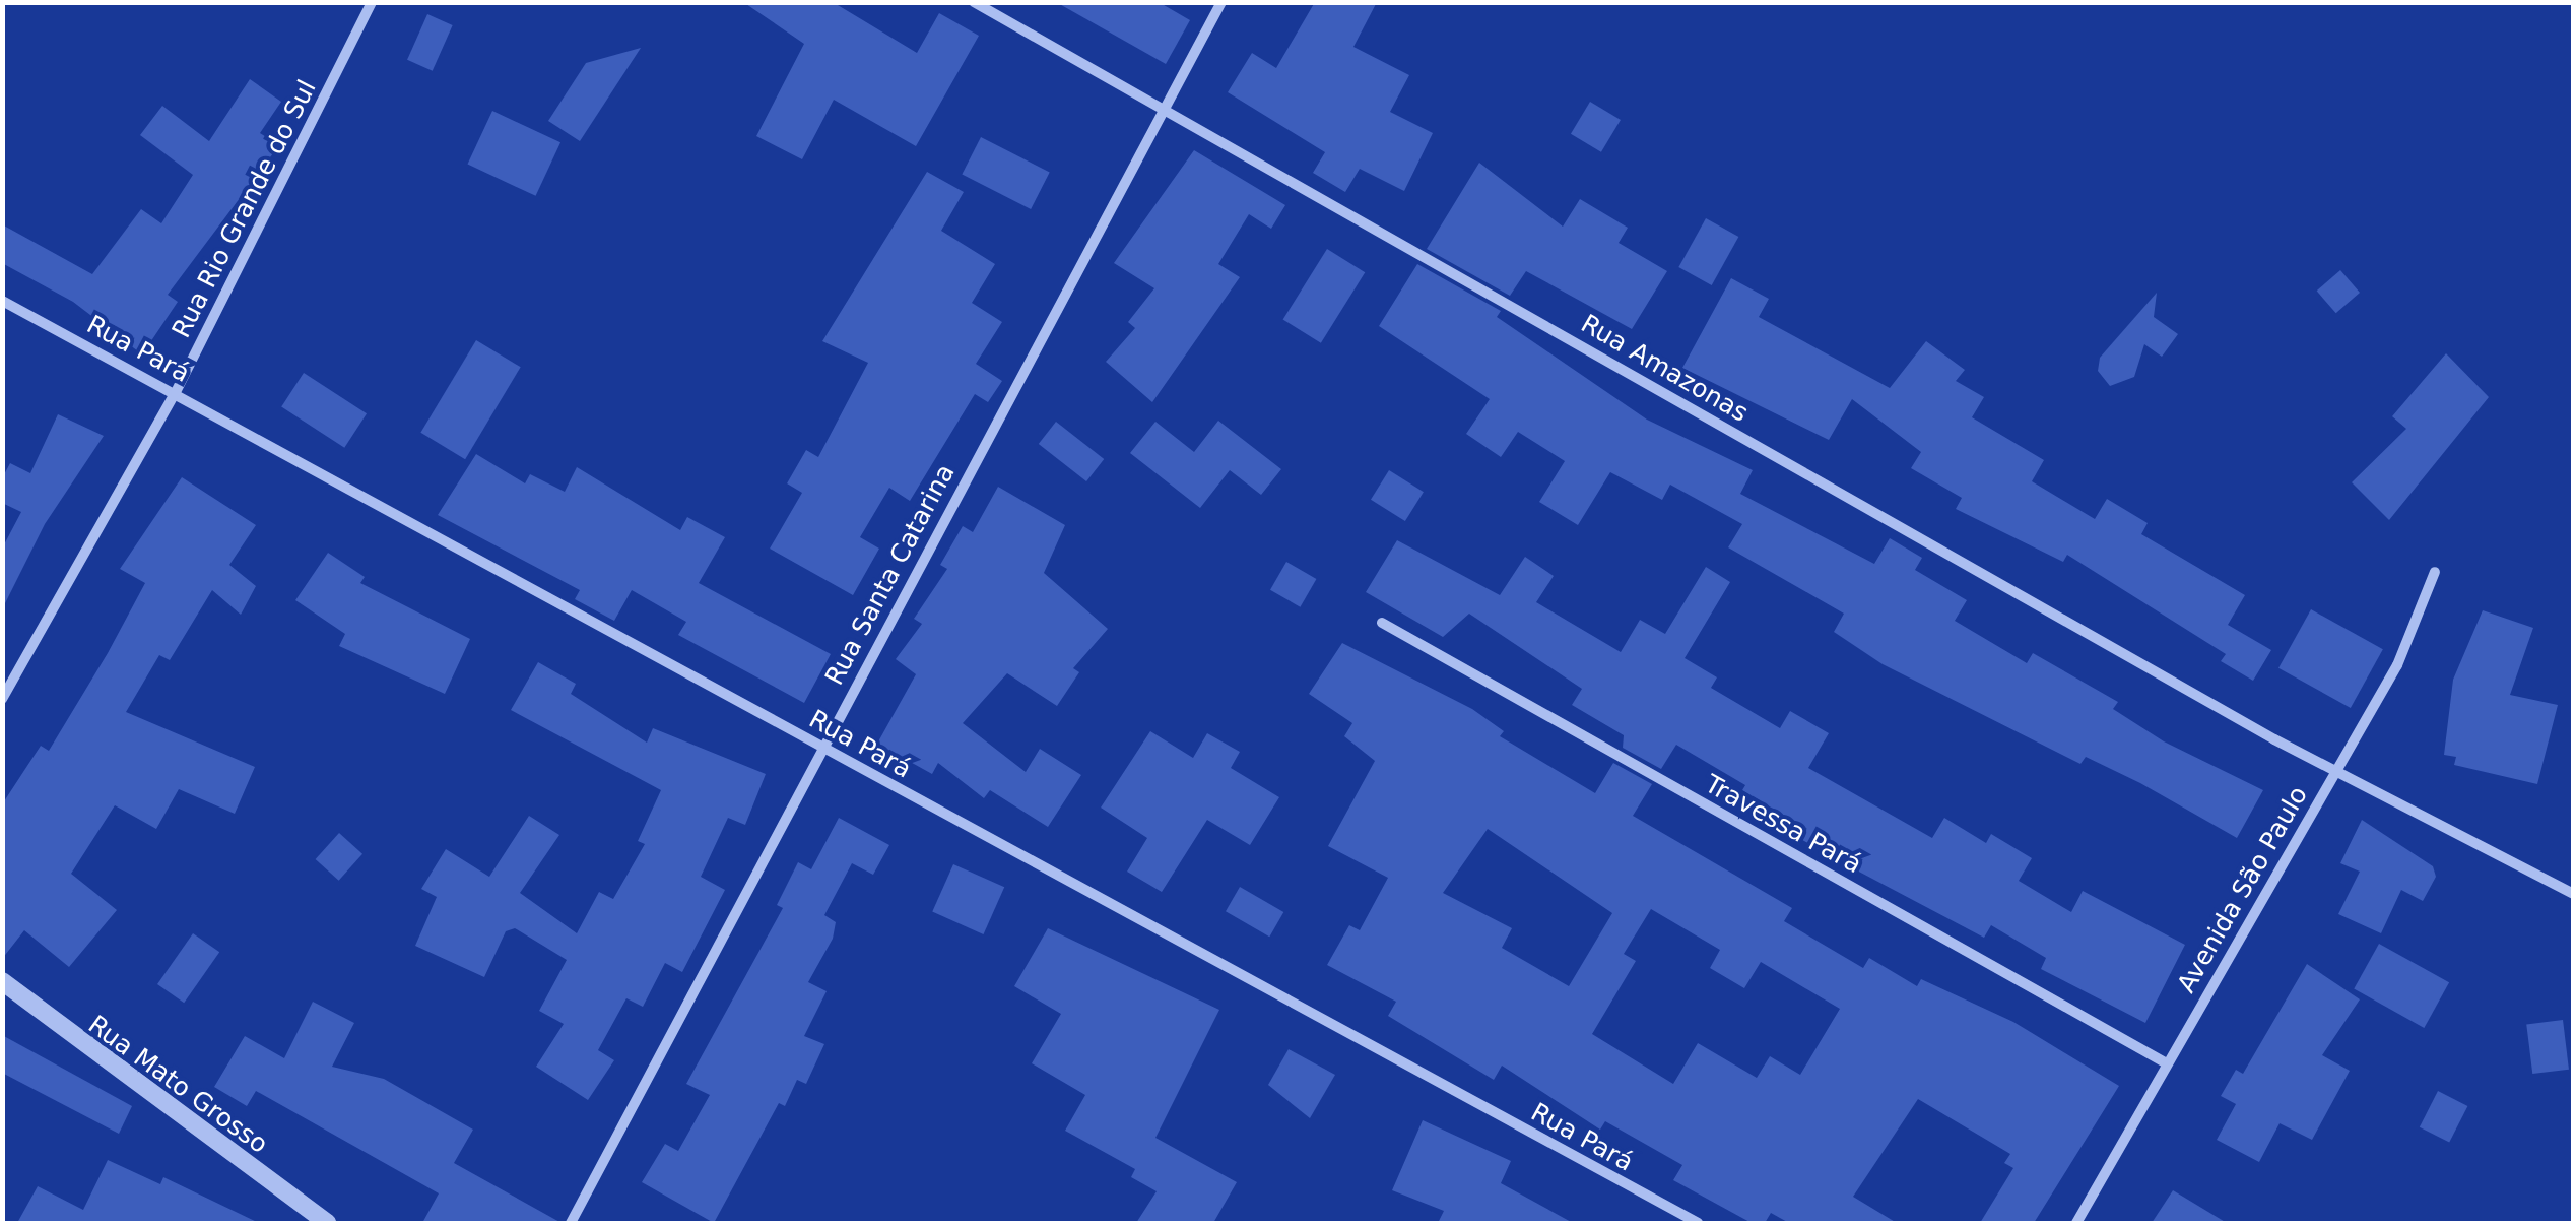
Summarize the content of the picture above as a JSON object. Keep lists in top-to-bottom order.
{
  "streets": {
    "street": [
      "Rua Rio Grande do Sul",
      "Rua Pará",
      "Rua Amazonas",
      "Rua Santa Catarina",
      "Travessa Pará",
      "Avenida São Paulo",
      "Rua Mato Grosso"
    ]
  },
  "crossings": [
    ["Rua Rio Grande do Sul", "Rua Pará"],
    ["Rua Pará", "Rua Santa Catarina"],
    ["Rua Amazonas", "Rua Santa Catarina"],
    ["Rua Amazonas", "Avenida São Paulo"],
    ["Travessa Pará", "Avenida São Paulo"]
  ]
}
